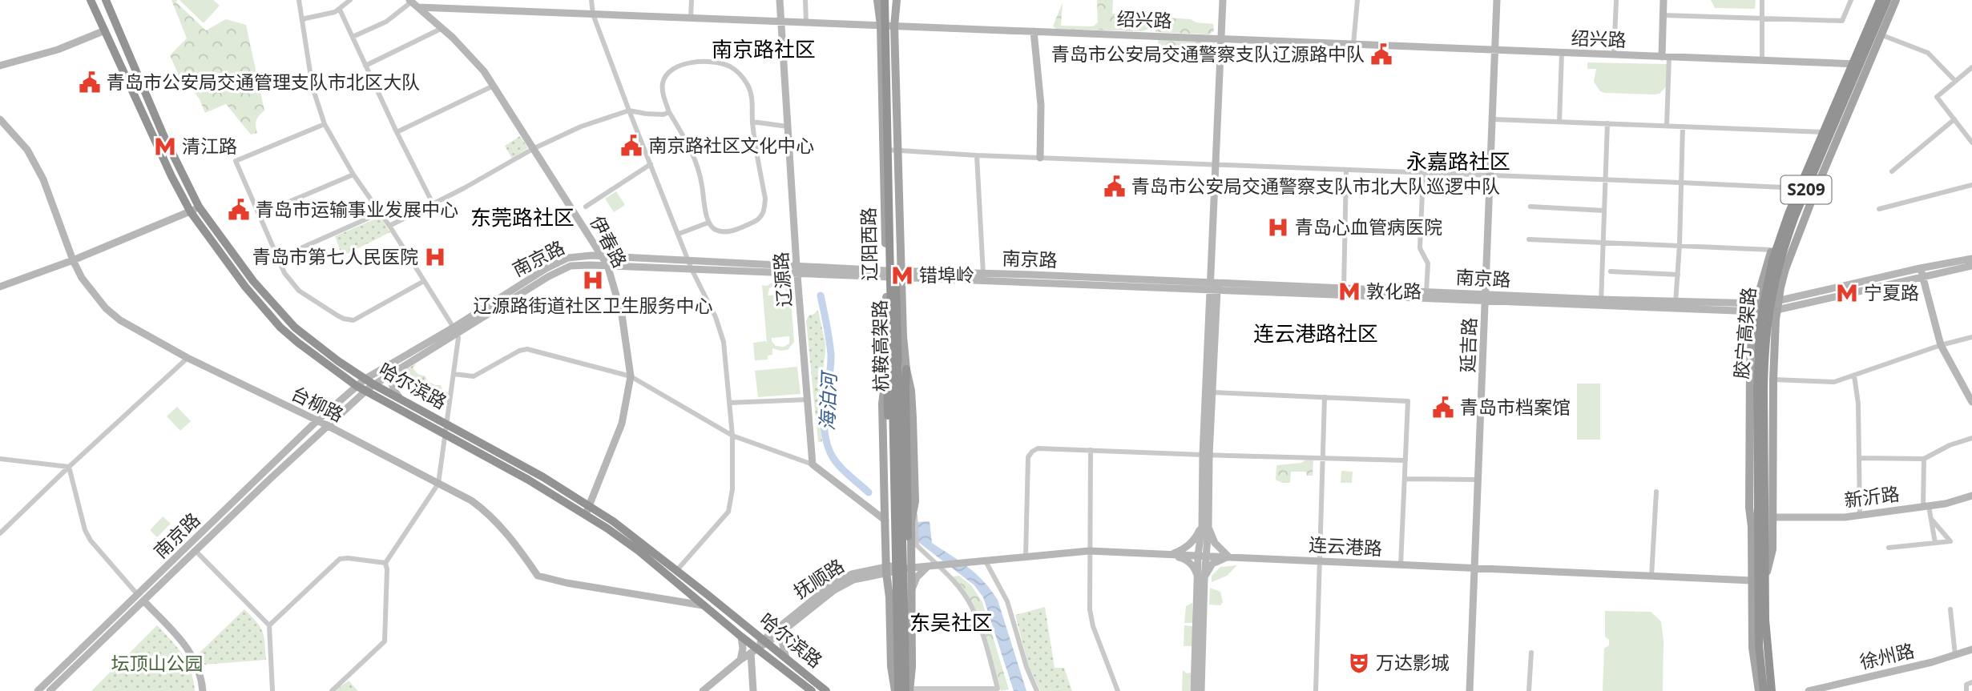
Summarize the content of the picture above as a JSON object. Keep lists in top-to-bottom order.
{
  "streets": {
    "highway": [
      "S209",
      "胶宁高架路",
      "杭鞍高架路",
      "哈尔滨路"
    ],
    "main road": [
      "绍兴路",
      "伊春路",
      "辽阳西路",
      "南京路",
      "辽源路",
      "延吉路",
      "台柳路",
      "新沂路",
      "连云港路",
      "抚顺路",
      "徐州路"
    ]
  },
  "crossings": [
    ["绍兴路", "伊春路"],
    ["绍兴路", "辽阳西路"],
    ["绍兴路", "辽源路"],
    ["绍兴路", "延吉路"],
    ["伊春路", "南京路"],
    ["伊春路", "哈尔滨路"],
    ["辽阳西路", "南京路"],
    ["辽阳西路", "杭鞍高架路"],
    ["辽阳西路", "抚顺路"],
    ["南京路", "辽源路"],
    ["南京路", "延吉路"],
    ["南京路", "哈尔滨路"],
    ["南京路", "台柳路"],
    ["延吉路", "连云港路"],
    ["哈尔滨路", "台柳路"],
    ["哈尔滨路", "抚顺路"],
    ["连云港路", "抚顺路"]
  ],
  "districts": [
    "南京路社区",
    "永嘉路社区",
    "东莞路社区",
    "连云港路社区",
    "东吴社区"
  ],
  "water": ["海泊河"],
  "parks": ["坛顶山公园"],
  "places": {
    "public building": [
      "青岛市公安局交通警察支队辽源路中队",
      "青岛市公安局交通管理支队市北区大队",
      "南京路社区文化中心",
      "青岛市公安局交通警察支队市北大队巡逻中队",
      "青岛市运输事业发展中心",
      "青岛市档案馆"
    ],
    "metro station": [
      "清江路",
      "错埠岭",
      "敦化路",
      "宁夏路"
    ],
    "hospital": ["青岛心血管病医院", "青岛市第七人民医院", "辽源路街道社区卫生服务中心"],
    "theatre": ["万达影城"]
  }
}
